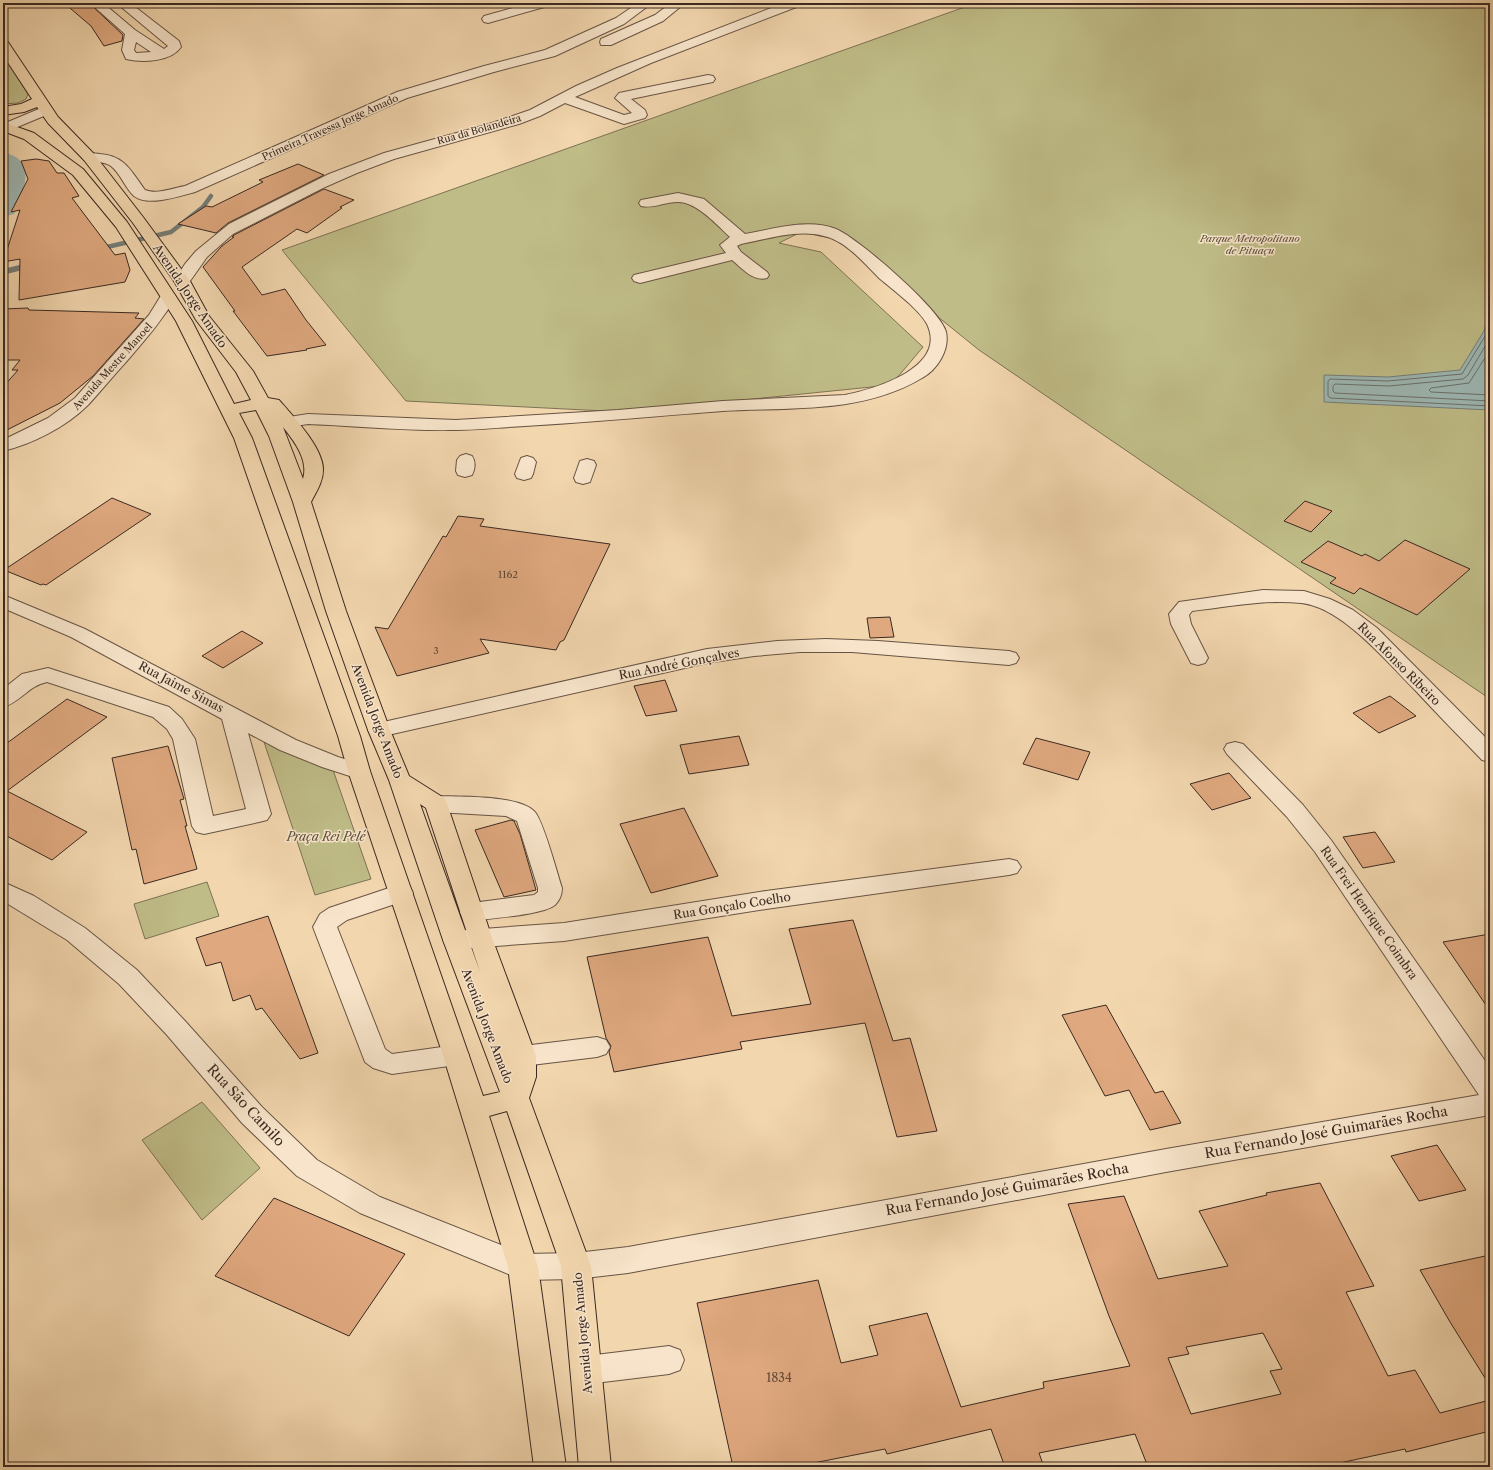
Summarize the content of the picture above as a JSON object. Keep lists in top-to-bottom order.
{
  "streets": {
    "main road": ["Avenida Jorge Amado"],
    "street": [
      "Primeira Travessa Jorge Amado",
      "Rua da Bolandeira",
      "Avenida Mestre Manoel",
      "Rua André Gonçalves",
      "Rua Afonso Ribeiro",
      "Rua Jaime Simas",
      "Rua Gonçalo Coelho",
      "Rua Frei Henrique Coimbra",
      "Rua São Camilo",
      "Rua Fernando José Guimarães Rocha"
    ]
  },
  "crossings": [
    ["Primeira Travessa Jorge Amado", "Avenida Jorge Amado"],
    ["Rua da Bolandeira", "Avenida Jorge Amado"],
    ["Rua da Bolandeira", "Avenida Mestre Manoel"],
    ["Avenida Jorge Amado", "Avenida Mestre Manoel"],
    ["Avenida Jorge Amado", "Rua André Gonçalves"],
    ["Avenida Jorge Amado", "Rua Jaime Simas"],
    ["Avenida Jorge Amado", "Rua Gonçalo Coelho"],
    ["Avenida Jorge Amado", "Rua São Camilo"],
    ["Avenida Jorge Amado", "Rua Fernando José Guimarães Rocha"],
    ["Rua São Camilo", "Rua Fernando José Guimarães Rocha"]
  ],
  "parks": ["Parque Metropolitano de Pituaçu", "Praça Rei Pelé"],
  "house_numbers": ["1162", "3", "1834"]
}
